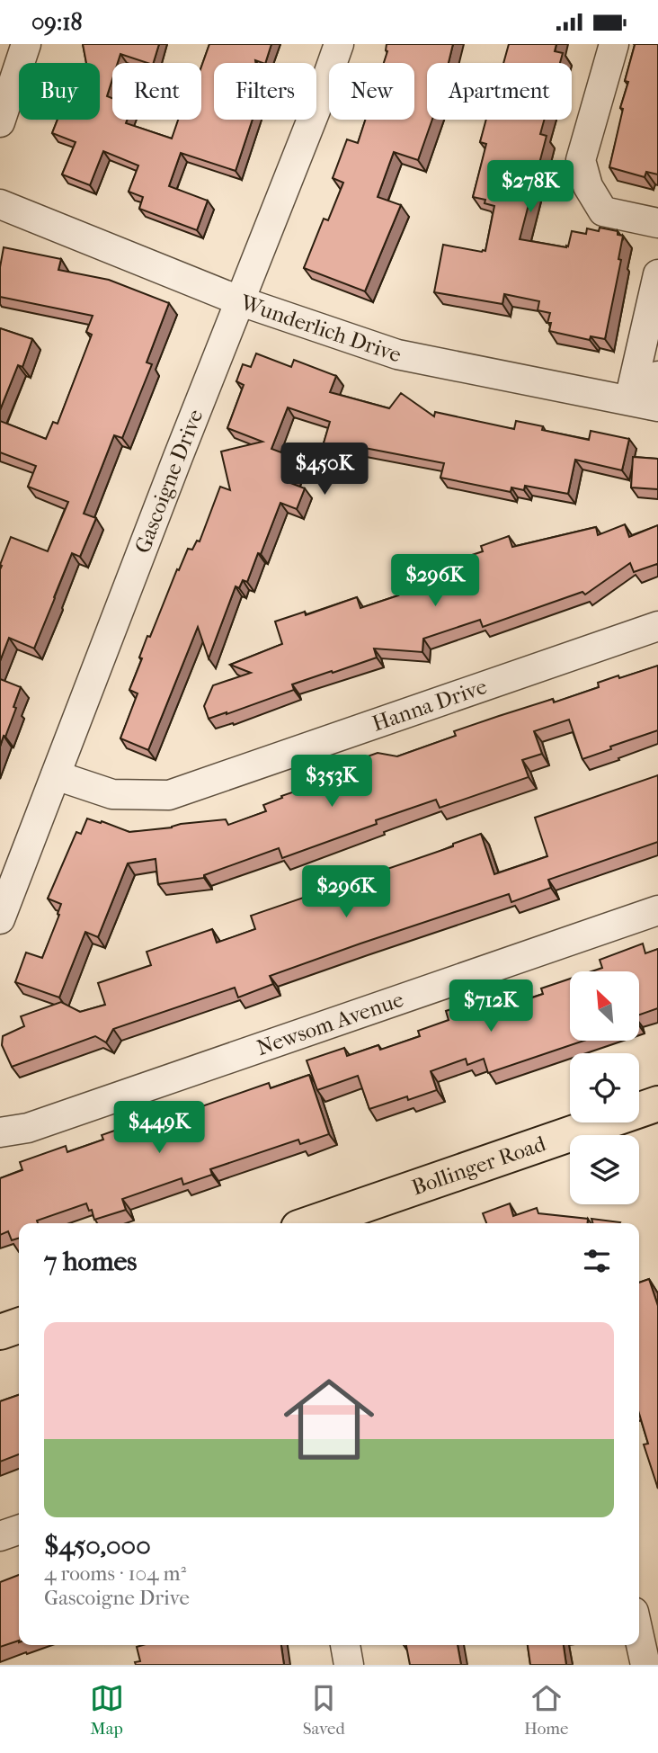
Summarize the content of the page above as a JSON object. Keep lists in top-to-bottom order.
{
  "streets": {
    "main road": ["Bollinger Road"],
    "street": [
      "Wunderlich Drive",
      "Gascoigne Drive",
      "Hanna Drive",
      "Newsom Avenue"
    ]
  },
  "crossings": [
    ["Wunderlich Drive", "Gascoigne Drive"],
    ["Gascoigne Drive", "Hanna Drive"]
  ],
  "north": "top left",
  "page": {
    "status": "09:18",
    "chip": [
      "Buy",
      "Rent",
      "Filters",
      "New",
      "Apartment"
    ],
    "price": [
      "$278K",
      "$450K",
      "$296K",
      "$353K",
      "$296K",
      "$712K",
      "$449K"
    ],
    "heading": "7 homes",
    "list": [
      {
        "name": "$450,000",
        "note": "4 rooms · 104 m² · Gascoigne Drive"
      }
    ],
    "tabs": ["Map", "Saved", "Home"]
  }
}
